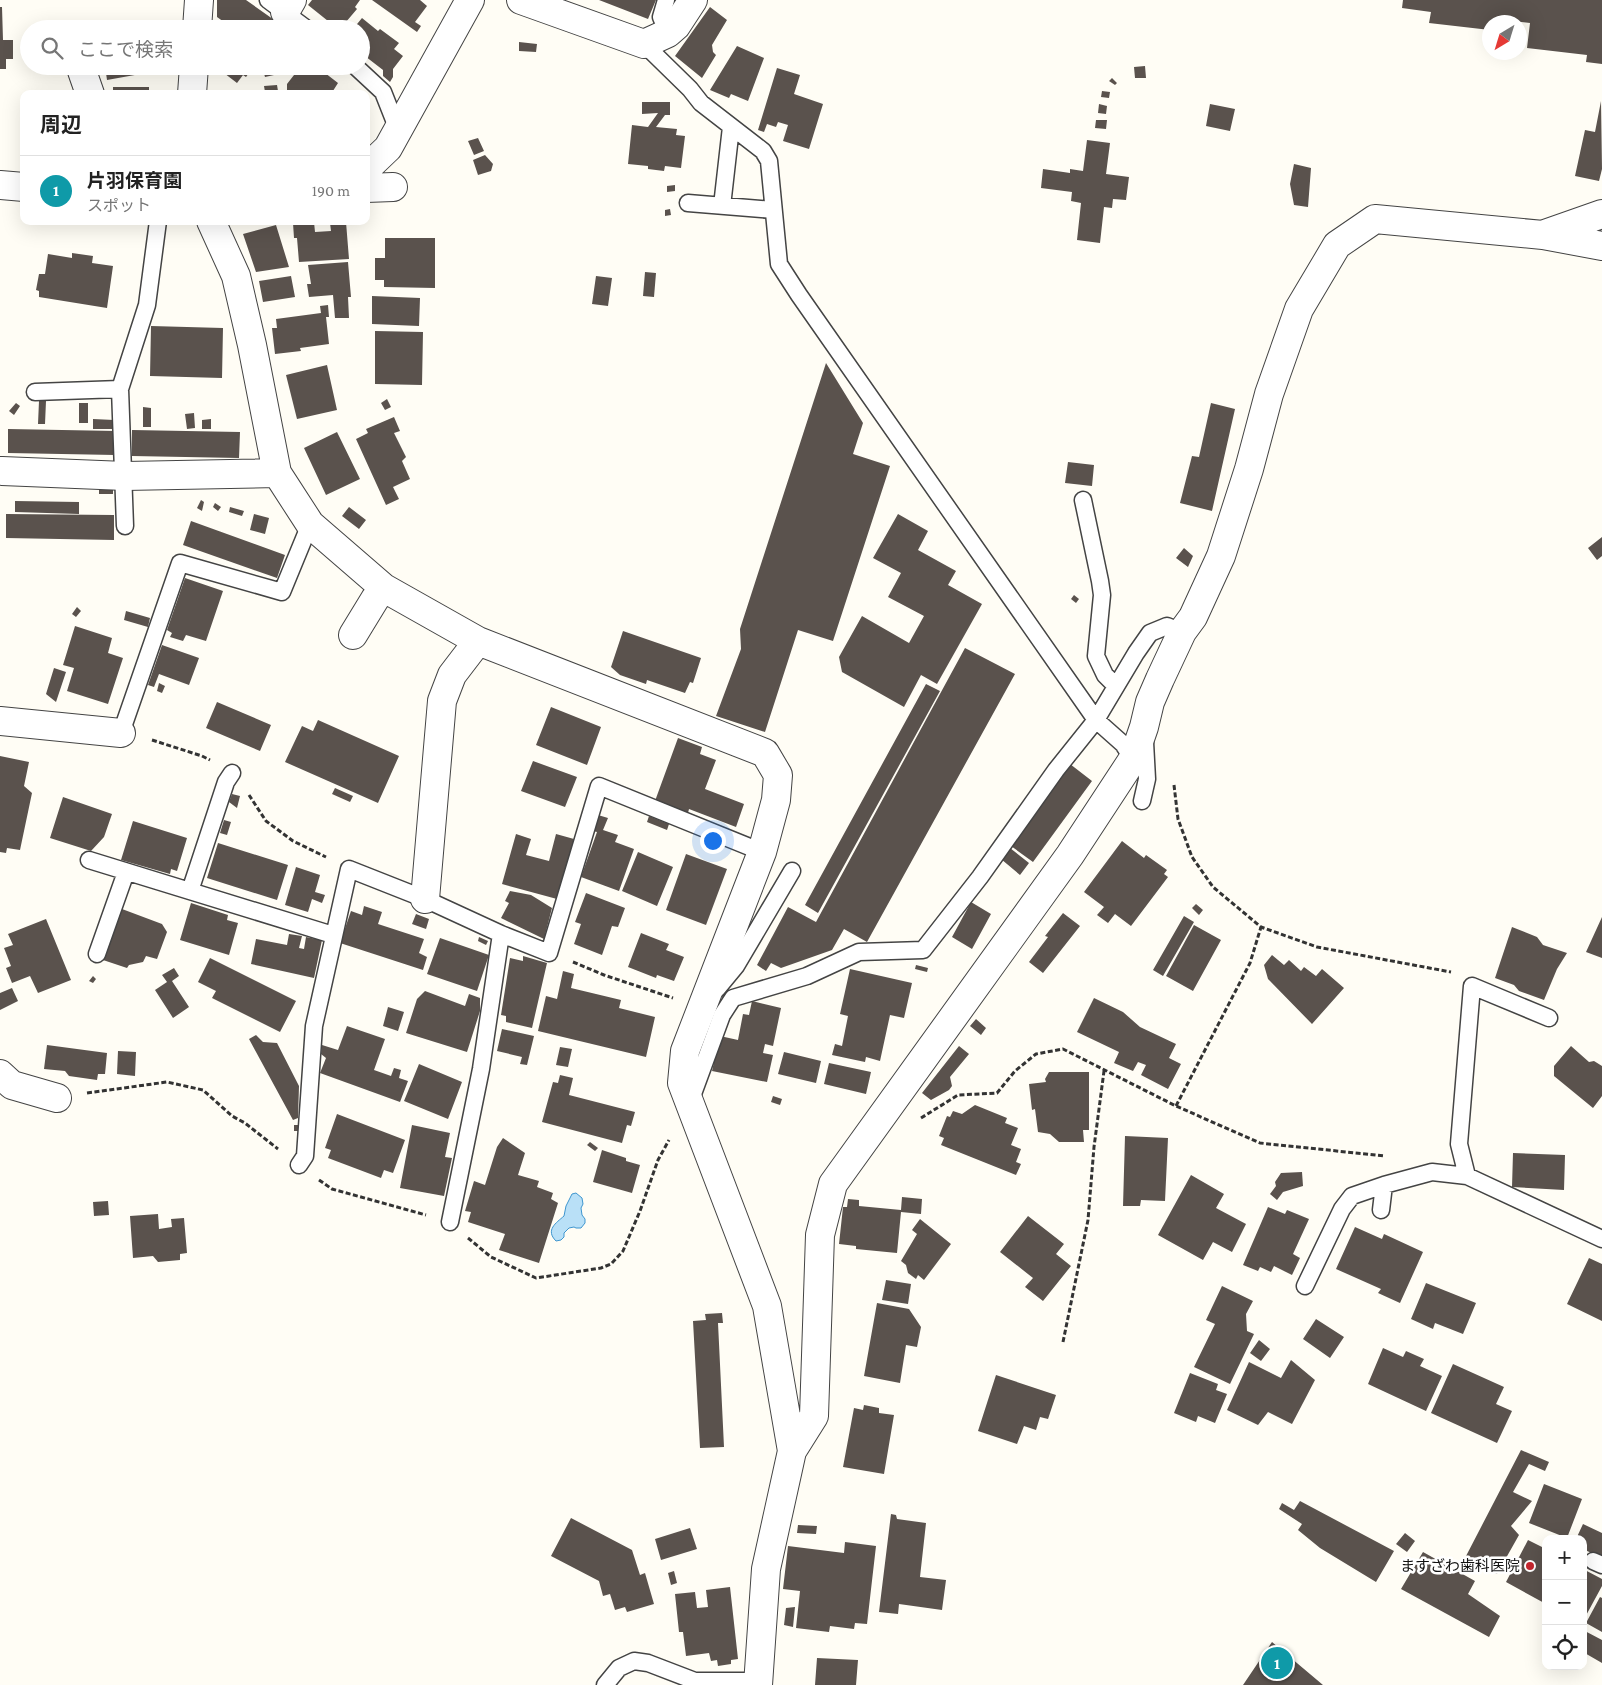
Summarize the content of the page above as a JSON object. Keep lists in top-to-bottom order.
{
  "places": ["ますざわ歯科医院"],
  "north": "bottom left",
  "page": {
    "search": "ここで検索",
    "heading": "周辺",
    "list": [
      {
        "mark": "1",
        "name": "片羽保育園",
        "note": "スポット",
        "value": "190 m"
      }
    ],
    "map_buttons": ["+", "−"],
    "pins": "1"
  }
}
